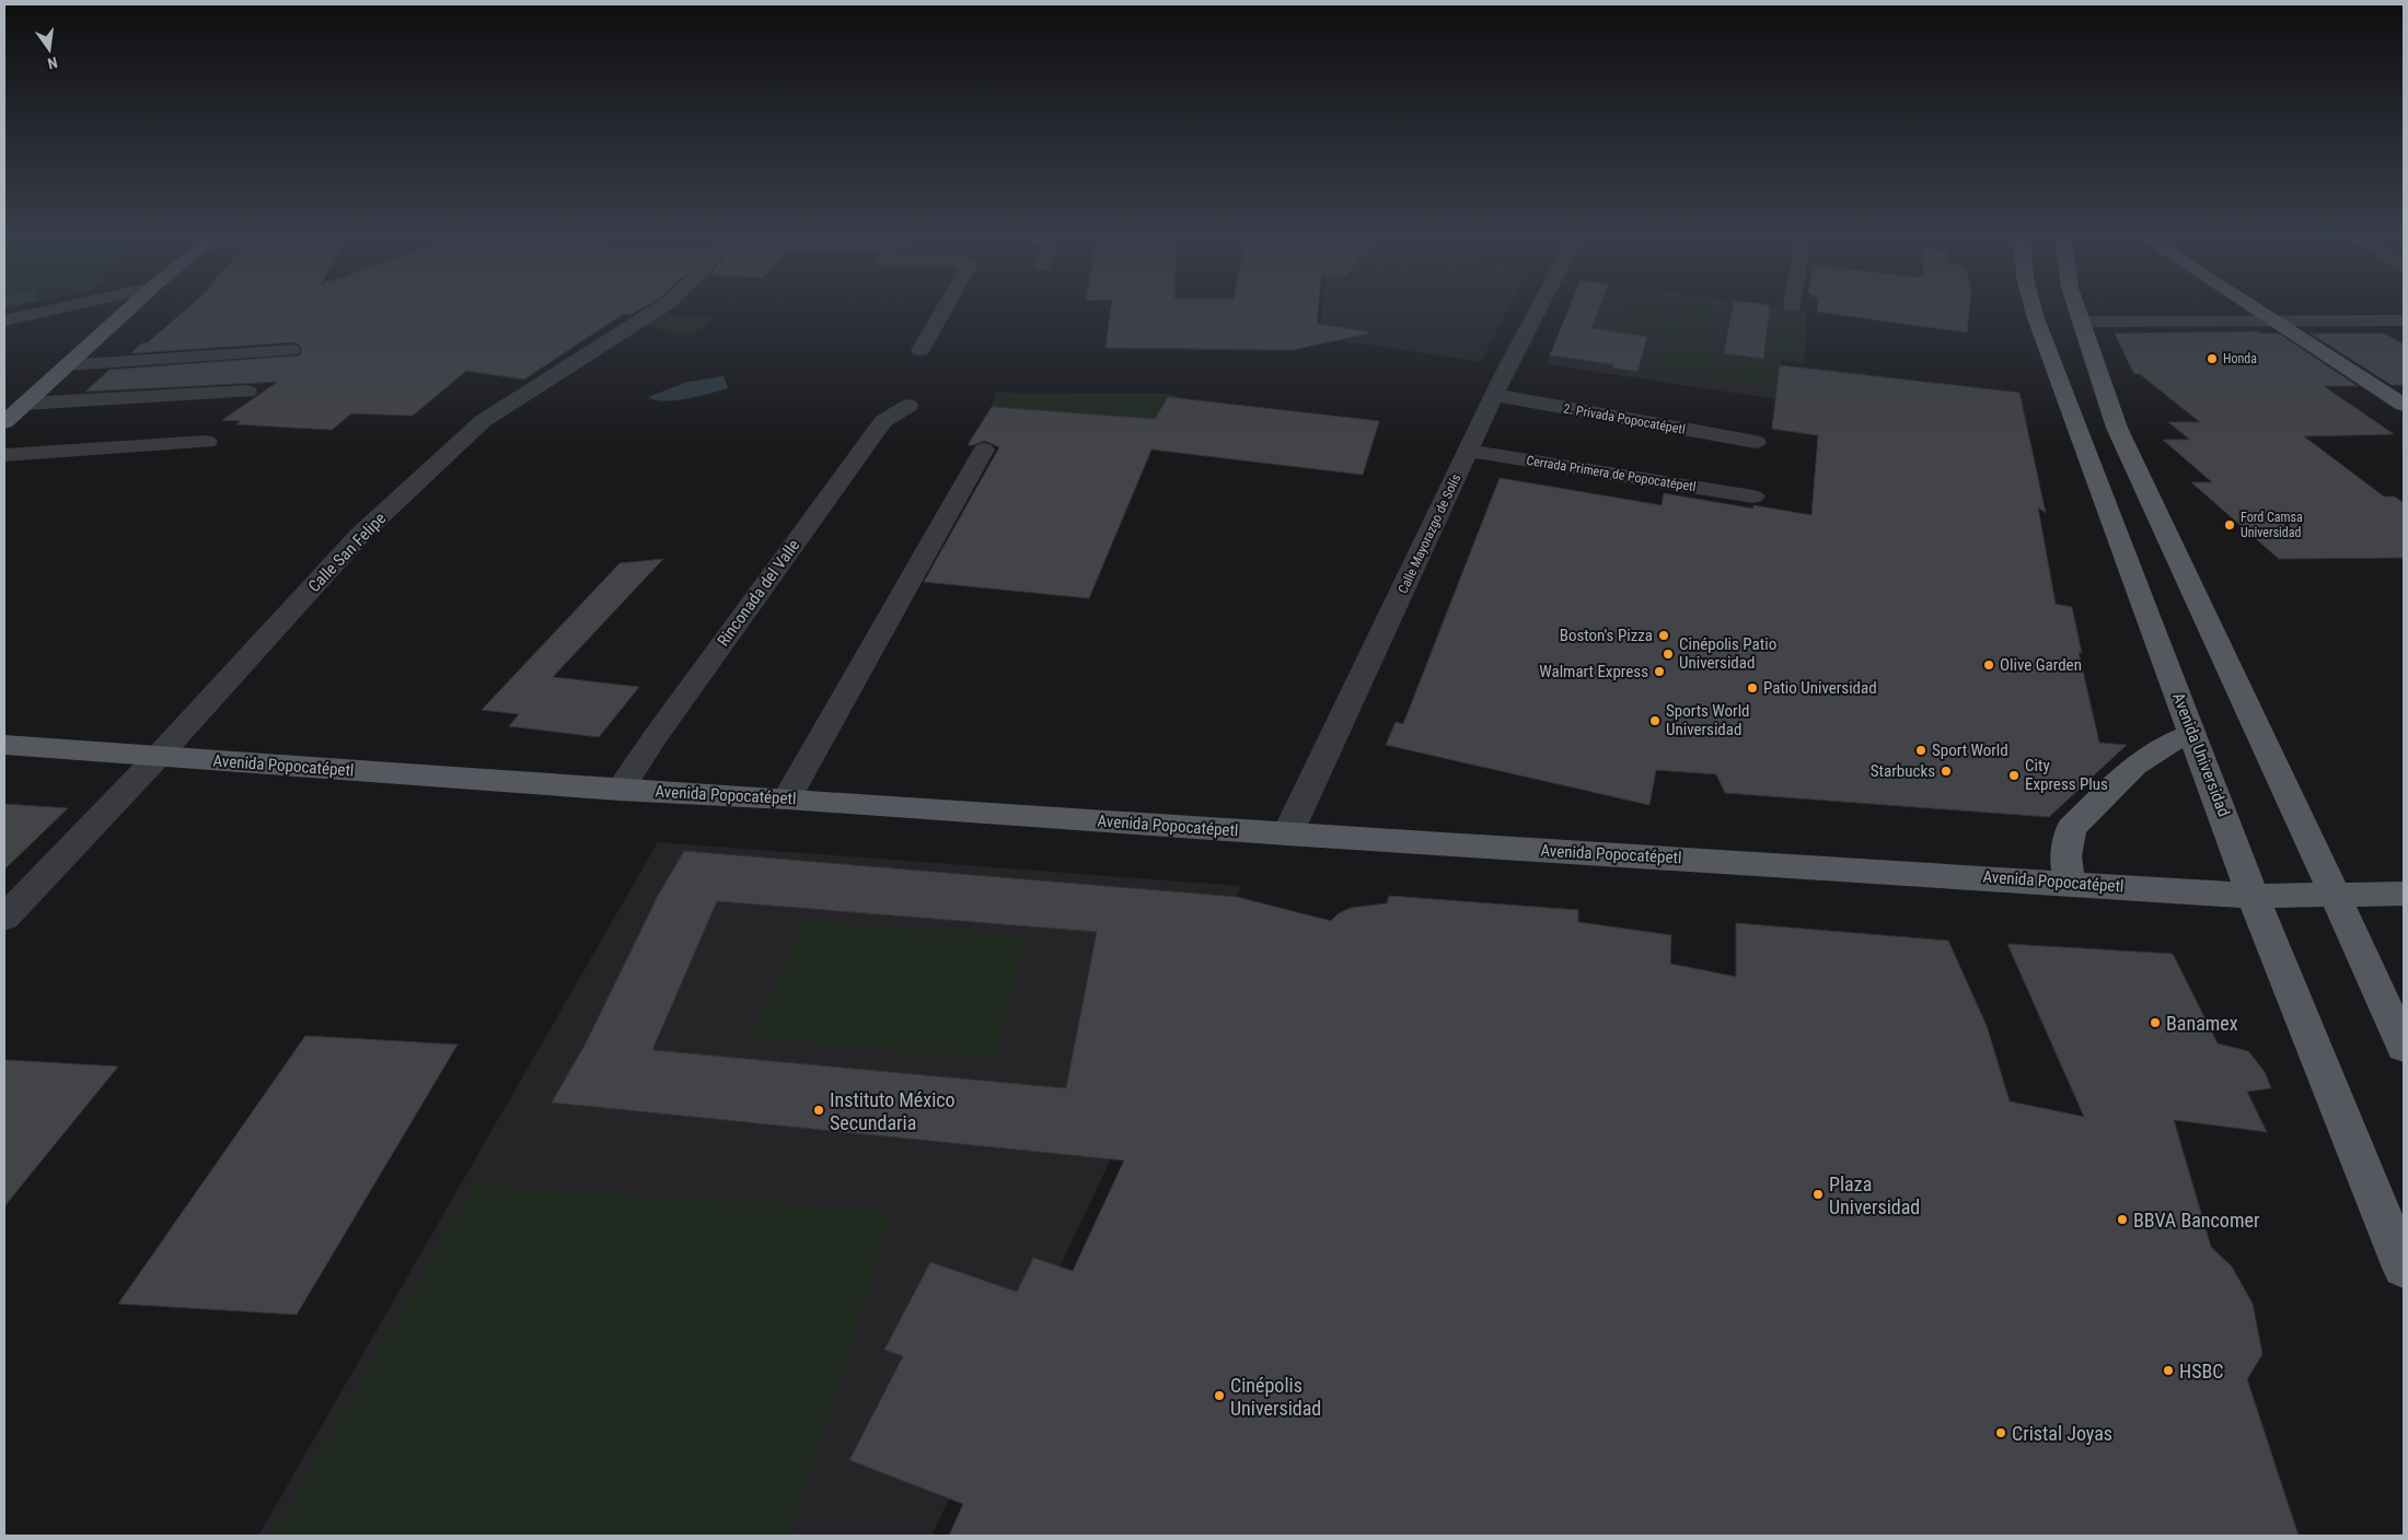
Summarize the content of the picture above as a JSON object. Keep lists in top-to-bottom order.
{
  "streets": {
    "main road": ["Avenida Universidad", "Avenida Popocatépetl"],
    "street": [
      "2. Privada Popocatépetl",
      "Cerrada Primera de Popocatépetl",
      "Calle Mayorazgo de Solís",
      "Calle San Felipe",
      "Rinconada del Valle"
    ]
  },
  "crossings": [
    ["2. Privada Popocatépetl", "Calle Mayorazgo de Solís"],
    ["Cerrada Primera de Popocatépetl", "Calle Mayorazgo de Solís"],
    ["Calle Mayorazgo de Solís", "Avenida Popocatépetl"],
    ["Calle San Felipe", "Avenida Popocatépetl"],
    ["Rinconada del Valle", "Avenida Popocatépetl"],
    ["Avenida Universidad", "Avenida Popocatépetl"]
  ],
  "places": [
    "Honda",
    "Ford Camsa Universidad",
    "Boston's Pizza",
    "Cinépolis Patio Universidad",
    "Olive Garden",
    "Walmart Express",
    "Patio Universidad",
    "Sports World Universidad",
    "Sport World",
    "Starbucks",
    "City Express Plus",
    "Banamex",
    "Instituto México Secundaria",
    "Plaza Universidad",
    "BBVA Bancomer",
    "HSBC",
    "Cinépolis Universidad",
    "Cristal Joyas"
  ],
  "north": "bottom"
}
